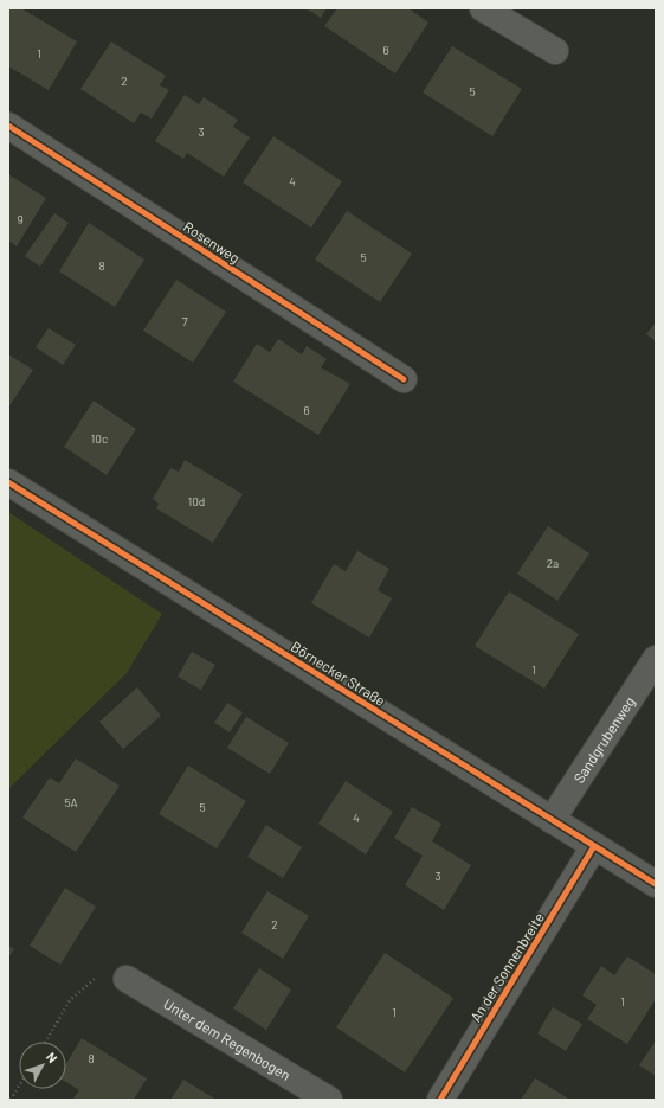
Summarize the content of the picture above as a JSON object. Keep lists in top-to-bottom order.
{
  "streets": {
    "street": [
      "Rosenweg",
      "Börnecker Straße",
      "Sandgrubenweg",
      "An der Sonnenbreite",
      "Unter dem Regenbogen"
    ]
  },
  "crossings": [
    ["Börnecker Straße", "Sandgrubenweg"],
    ["Börnecker Straße", "An der Sonnenbreite"]
  ],
  "house_numbers": [
    "6",
    "1",
    "2",
    "5",
    "3",
    "4",
    "9",
    "5",
    "8",
    "7",
    "6",
    "10c",
    "10d",
    "2a",
    "1",
    "5A",
    "5",
    "4",
    "3",
    "2",
    "1",
    "1",
    "8"
  ],
  "north": "top right"
}
